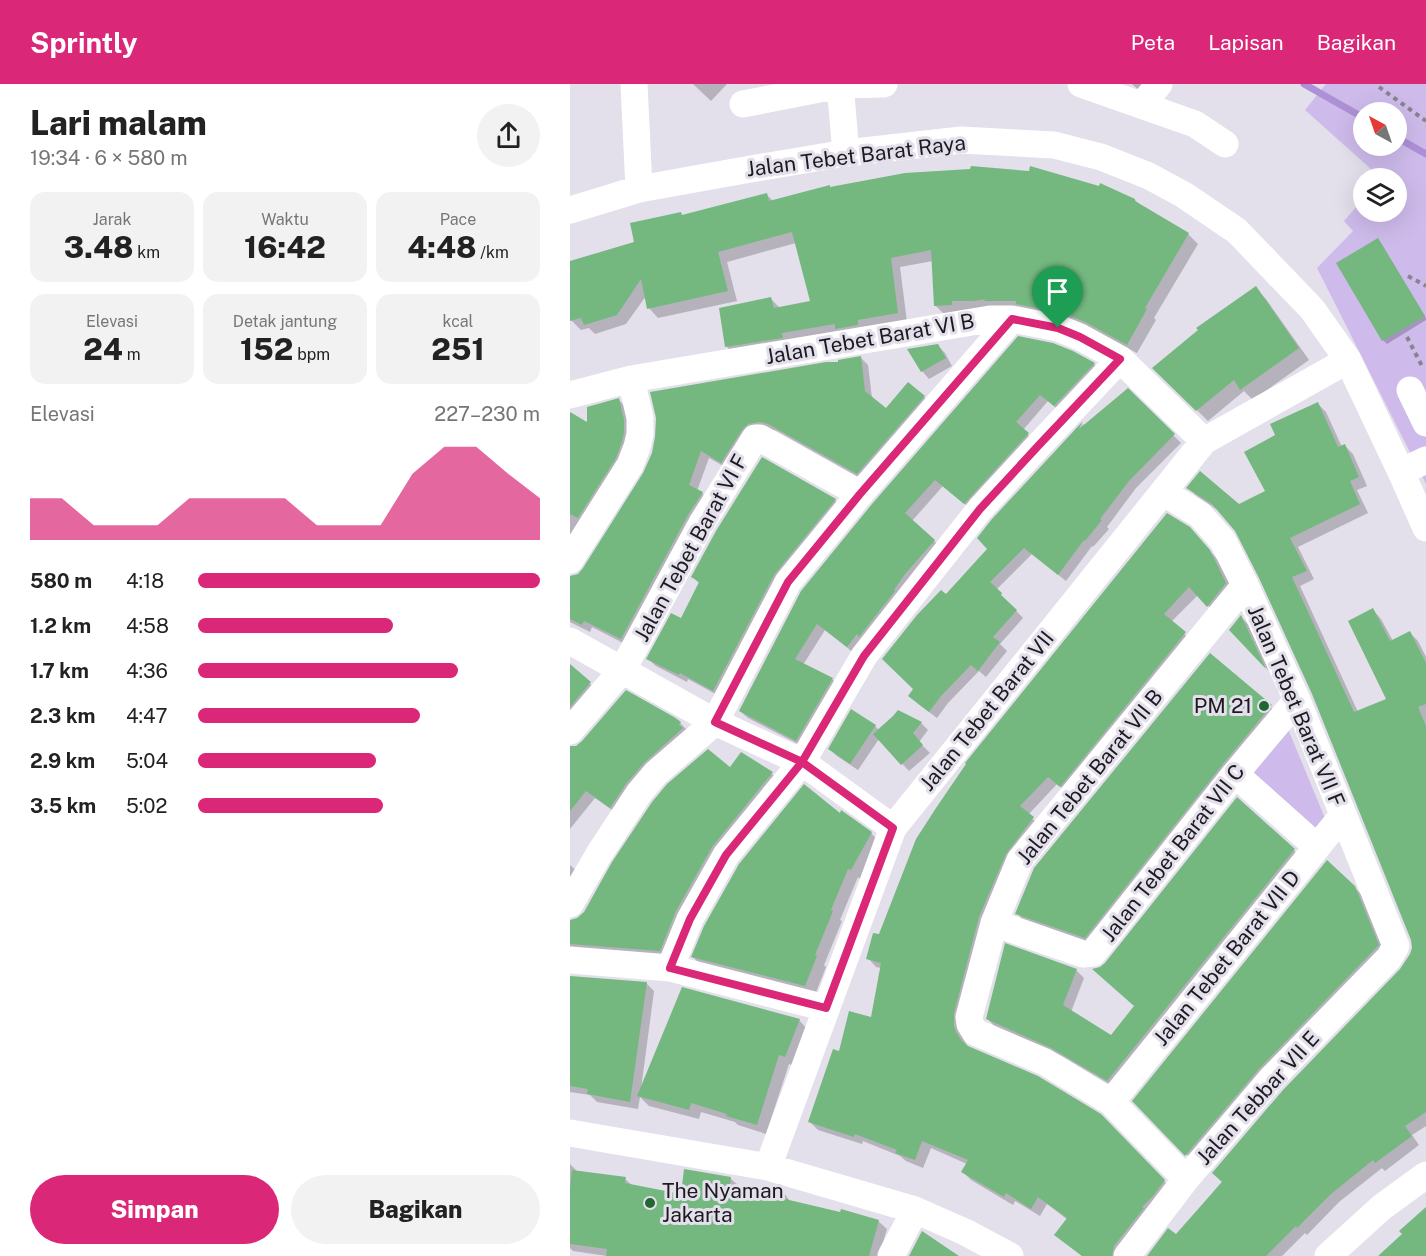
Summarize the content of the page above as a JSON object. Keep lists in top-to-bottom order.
{
  "streets": {
    "street": [
      "Jalan Tebet Barat Raya",
      "Jalan Tebet Barat VI B",
      "Jalan Tebet Barat VI F",
      "Jalan Tebet Barat VII F",
      "Jalan Tebet Barat VII",
      "Jalan Tebet Barat VII B",
      "Jalan Tebet Barat VII C",
      "Jalan Tebet Barat VII D",
      "Jalan Tebbar VII E"
    ]
  },
  "crossings": [
    ["Jalan Tebet Barat Raya", "Jalan Tebet Barat VII"],
    ["Jalan Tebet Barat VI B", "Jalan Tebet Barat VII"],
    ["Jalan Tebet Barat VII F", "Jalan Tebet Barat VII"],
    ["Jalan Tebet Barat VII F", "Jalan Tebet Barat VII B"],
    ["Jalan Tebet Barat VII F", "Jalan Tebet Barat VII C"],
    ["Jalan Tebet Barat VII F", "Jalan Tebet Barat VII D"],
    ["Jalan Tebet Barat VII F", "Jalan Tebbar VII E"],
    ["Jalan Tebet Barat VII B", "Jalan Tebet Barat VII C"],
    ["Jalan Tebet Barat VII B", "Jalan Tebet Barat VII D"]
  ],
  "places": ["PM 21", "The Nyaman Jakarta"],
  "north": "top left",
  "page": {
    "header": "Sprintly",
    "nav": ["Peta", "Lapisan", "Bagikan"],
    "heading": ["Lari malam", "19:34 · 6 × 580 m"],
    "stats": [
      ["Jarak", "3.48 km"],
      ["Waktu", "16:42"],
      ["Pace", "4:48 /km"],
      ["Elevasi", "24 m"],
      ["Detak jantung", "152 bpm"],
      ["kcal", "251"]
    ],
    "chart": ["Elevasi", "227–230 m"],
    "list": [
      {
        "name": "580 m",
        "note": "4:18"
      },
      {
        "name": "1.2 km",
        "note": "4:58"
      },
      {
        "name": "1.7 km",
        "note": "4:36"
      },
      {
        "name": "2.3 km",
        "note": "4:47"
      },
      {
        "name": "2.9 km",
        "note": "5:04"
      },
      {
        "name": "3.5 km",
        "note": "5:02"
      }
    ],
    "buttons": ["Simpan", "Bagikan"]
  }
}
